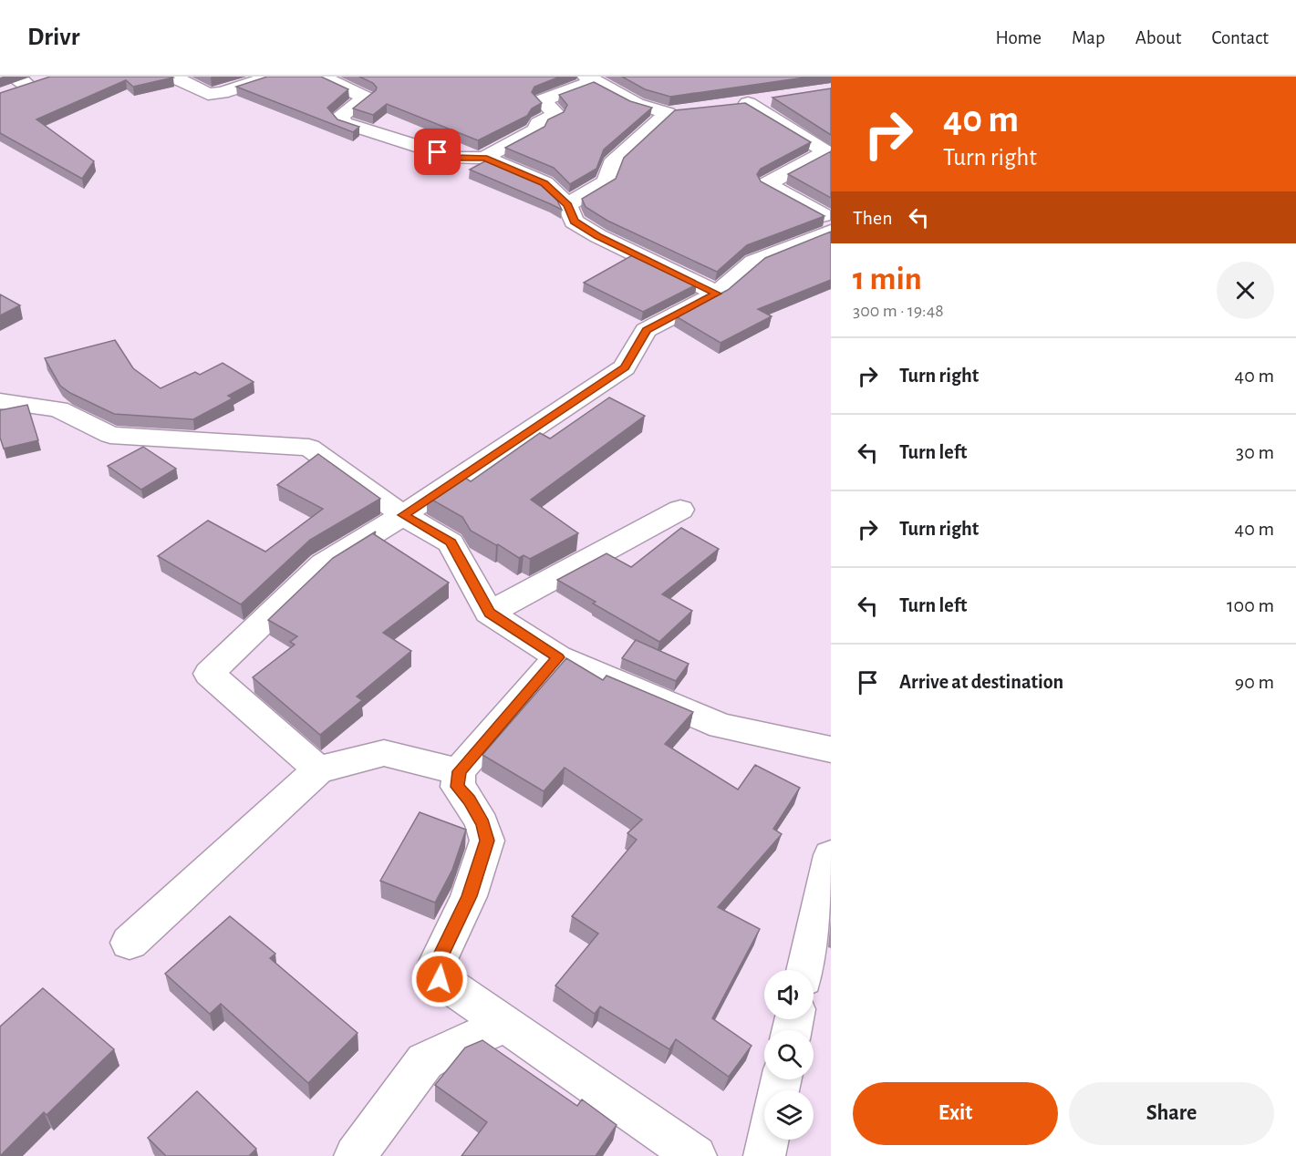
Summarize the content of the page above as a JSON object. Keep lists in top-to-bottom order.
{
  "page": {
    "header": "Drivr",
    "nav": [
      "Home",
      "Map",
      "About",
      "Contact"
    ],
    "turn": ["40 m", "Turn right"],
    "then": "Then",
    "heading": ["1 min", "300 m · 19:48"],
    "list": [
      {
        "name": "Turn right",
        "value": "40 m"
      },
      {
        "name": "Turn left",
        "value": "30 m"
      },
      {
        "name": "Turn right",
        "value": "40 m"
      },
      {
        "name": "Turn left",
        "value": "100 m"
      },
      {
        "name": "Arrive at destination",
        "value": "90 m"
      }
    ],
    "buttons": ["Exit", "Share"]
  }
}
